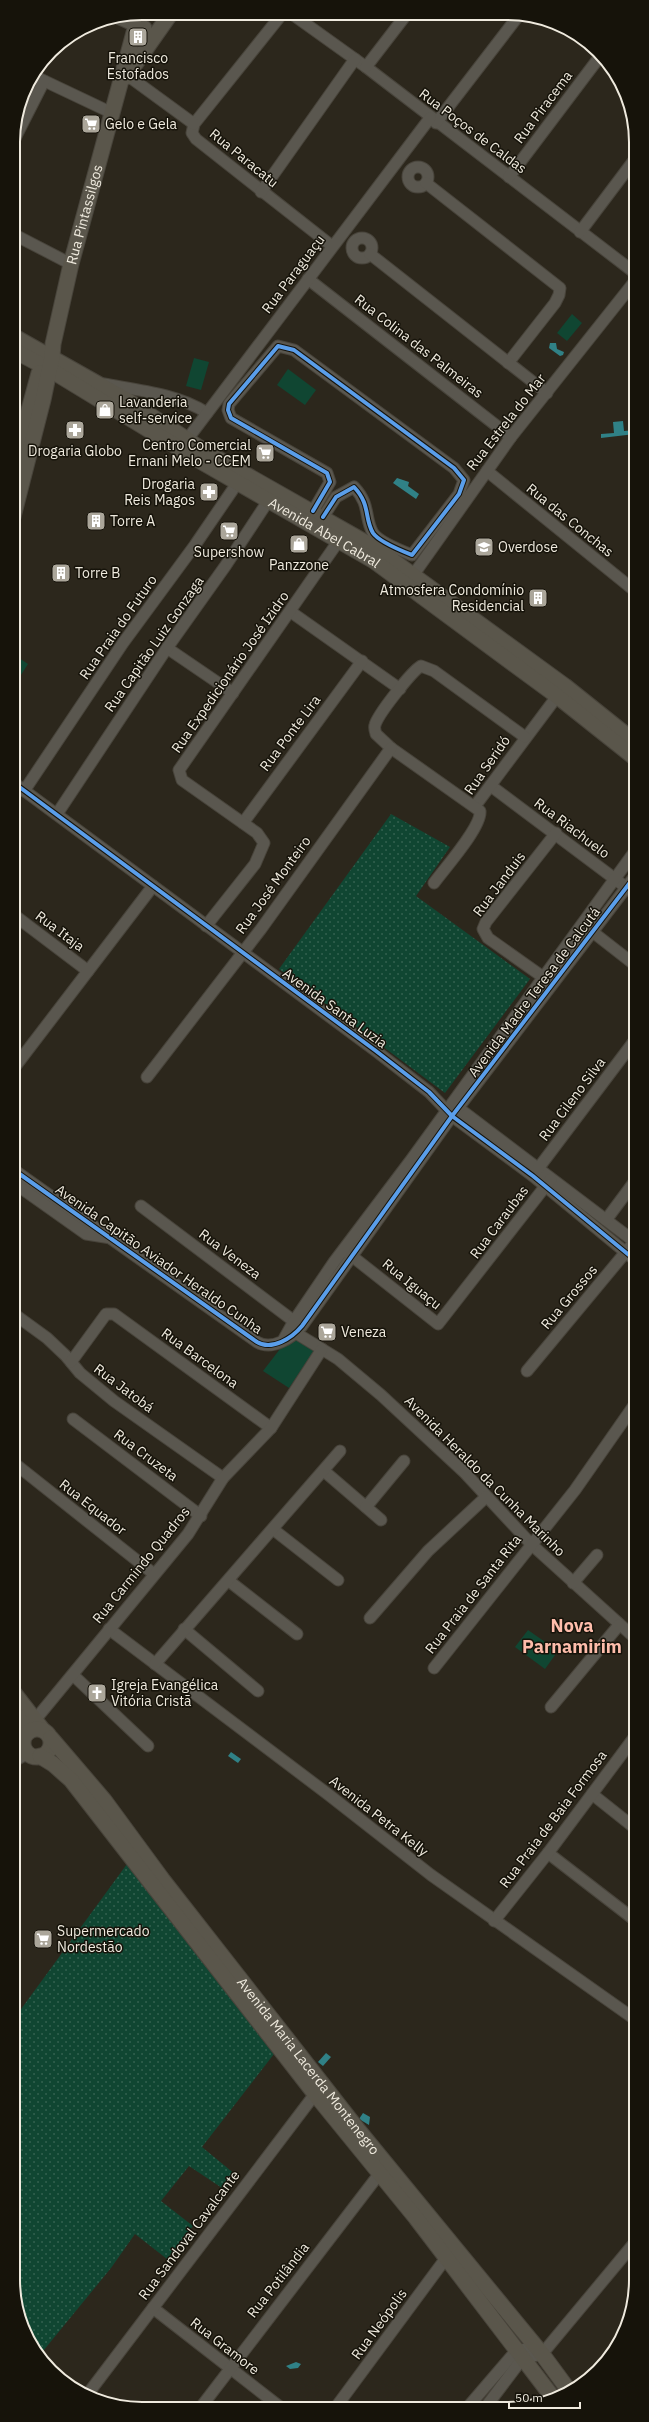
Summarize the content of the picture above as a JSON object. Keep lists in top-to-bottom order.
{
  "streets": {
    "main road": ["Rua Pintassilgos", "Avenida Abel Cabral", "Avenida Maria Lacerda Montenegro"],
    "street": [
      "Rua Piracema",
      "Rua Poços de Caldas",
      "Rua Paracatu",
      "Rua Paraguaçu",
      "Rua Colina das Palmeiras",
      "Rua Estrela do Mar",
      "Rua das Conchas",
      "Rua Praia do Futuro",
      "Rua Capitão Luiz Gonzaga",
      "Rua Expedicionário José Izidro",
      "Rua Ponte Lira",
      "Rua Seridó",
      "Rua Riachuelo",
      "Rua Janduis",
      "Rua José Monteiro",
      "Rua Itaja",
      "Avenida Madre Teresa de Calcutá",
      "Avenida Santa Luzia",
      "Rua Cileno Silva",
      "Rua Caraubas",
      "Rua Veneza",
      "Avenida Capitão Aviador Heraldo Cunha",
      "Rua Iguaçu",
      "Rua Grossos",
      "Rua Barcelona",
      "Rua Jatobá",
      "Rua Cruzeta",
      "Avenida Heraldo da Cunha Marinho",
      "Rua Equador",
      "Rua Carmindo Quadros",
      "Rua Praia de Santa Rita",
      "Avenida Petra Kelly",
      "Rua Praia de Baia Formosa",
      "Rua Sandoval Cavalcante",
      "Rua Potilândia",
      "Rua Neópolis",
      "Rua Gramore"
    ]
  },
  "crossings": [
    ["Rua Piracema", "Rua Poços de Caldas"],
    ["Rua Poços de Caldas", "Rua Paraguaçu"],
    ["Rua Paracatu", "Rua Pintassilgos"],
    ["Rua Paracatu", "Rua Paraguaçu"],
    ["Rua Pintassilgos", "Avenida Abel Cabral"],
    ["Rua Paraguaçu", "Rua Colina das Palmeiras"],
    ["Rua Paraguaçu", "Avenida Abel Cabral"],
    ["Rua Colina das Palmeiras", "Rua Estrela do Mar"],
    ["Rua Estrela do Mar", "Rua das Conchas"],
    ["Rua Estrela do Mar", "Avenida Abel Cabral"],
    ["Avenida Abel Cabral", "Rua Praia do Futuro"],
    ["Avenida Abel Cabral", "Rua Capitão Luiz Gonzaga"],
    ["Avenida Abel Cabral", "Rua Expedicionário José Izidro"],
    ["Avenida Abel Cabral", "Rua Seridó"],
    ["Rua Praia do Futuro", "Avenida Santa Luzia"],
    ["Rua Capitão Luiz Gonzaga", "Avenida Santa Luzia"],
    ["Rua Expedicionário José Izidro", "Rua Ponte Lira"],
    ["Rua Expedicionário José Izidro", "Avenida Santa Luzia"],
    ["Rua Seridó", "Rua Riachuelo"],
    ["Rua Riachuelo", "Rua Janduis"],
    ["Rua Riachuelo", "Avenida Madre Teresa de Calcutá"],
    ["Rua Janduis", "Avenida Madre Teresa de Calcutá"],
    ["Rua José Monteiro", "Avenida Santa Luzia"],
    ["Avenida Madre Teresa de Calcutá", "Avenida Santa Luzia"],
    ["Avenida Madre Teresa de Calcutá", "Rua Veneza"],
    ["Avenida Madre Teresa de Calcutá", "Avenida Capitão Aviador Heraldo Cunha"],
    ["Avenida Madre Teresa de Calcutá", "Rua Iguaçu"],
    ["Avenida Madre Teresa de Calcutá", "Avenida Heraldo da Cunha Marinho"],
    ["Avenida Santa Luzia", "Rua Cileno Silva"],
    ["Avenida Santa Luzia", "Rua Caraubas"],
    ["Avenida Santa Luzia", "Rua Grossos"],
    ["Rua Caraubas", "Rua Iguaçu"],
    ["Rua Veneza", "Avenida Capitão Aviador Heraldo Cunha"],
    ["Rua Veneza", "Avenida Heraldo da Cunha Marinho"],
    ["Avenida Capitão Aviador Heraldo Cunha", "Avenida Heraldo da Cunha Marinho"],
    ["Rua Barcelona", "Rua Jatobá"],
    ["Rua Barcelona", "Rua Carmindo Quadros"],
    ["Rua Jatobá", "Rua Carmindo Quadros"],
    ["Rua Cruzeta", "Rua Carmindo Quadros"],
    ["Avenida Heraldo da Cunha Marinho", "Rua Carmindo Quadros"],
    ["Avenida Heraldo da Cunha Marinho", "Rua Praia de Santa Rita"],
    ["Rua Equador", "Rua Carmindo Quadros"],
    ["Rua Carmindo Quadros", "Avenida Petra Kelly"],
    ["Rua Carmindo Quadros", "Avenida Maria Lacerda Montenegro"],
    ["Avenida Petra Kelly", "Rua Praia de Baia Formosa"],
    ["Avenida Maria Lacerda Montenegro", "Rua Sandoval Cavalcante"],
    ["Avenida Maria Lacerda Montenegro", "Rua Potilândia"],
    ["Avenida Maria Lacerda Montenegro", "Rua Neópolis"],
    ["Rua Sandoval Cavalcante", "Rua Gramore"],
    ["Rua Potilândia", "Rua Gramore"]
  ],
  "districts": ["Nova Parnamirim"],
  "places": {
    "building": [
      "Francisco Estofados",
      "Torre A",
      "Torre B",
      "Atmosfera Condomínio Residencial"
    ],
    "supermarket": [
      "Gelo e Gela",
      "Centro Comercial Ernani Melo - CCEM",
      "Supershow",
      "Veneza",
      "Supermercado Nordestão"
    ],
    "shop": ["Lavanderia self-service", "Panzzone"],
    "pharmacy": ["Drogaria Globo", "Drogaria Reis Magos"],
    "school or university": ["Overdose"],
    "church": ["Igreja Evangélica Vitória Cristã"]
  },
  "scale_bar": "50 m"
}
